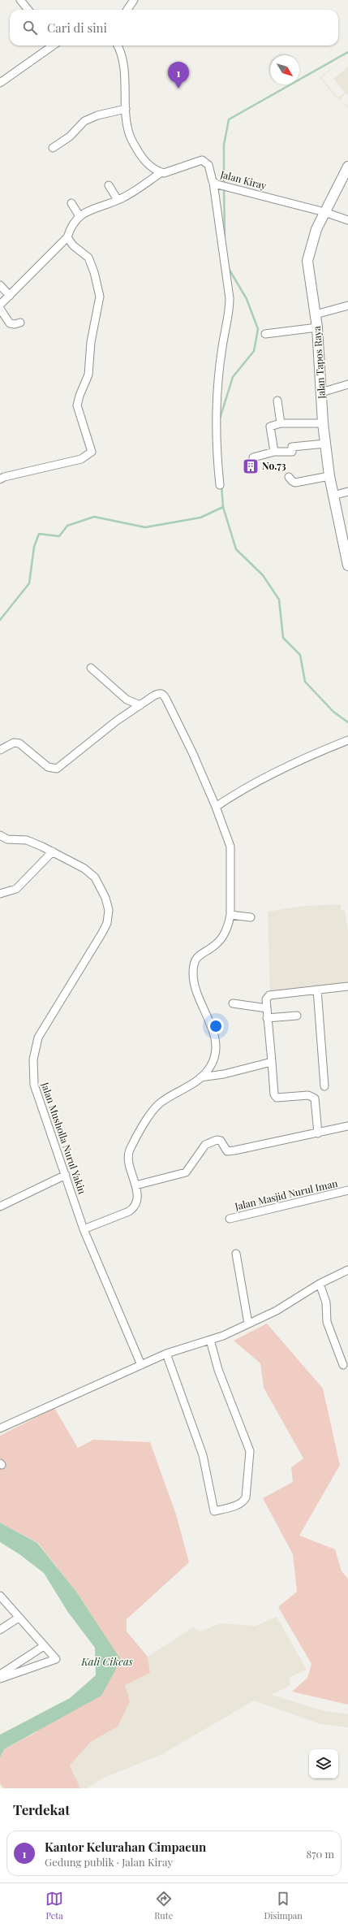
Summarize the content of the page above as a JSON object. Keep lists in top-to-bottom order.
{
  "streets": {
    "main road": ["Jalan Tapos Raya"],
    "street": ["Jalan Kiray", "Jalan Musholla Nurul Yakin", "Jalan Masjid Nurul Iman"]
  },
  "crossings": [
    ["Jalan Kiray", "Jalan Tapos Raya"]
  ],
  "water": ["Kali Cikeas"],
  "places": {
    "building": ["No.73"]
  },
  "north": "bottom right",
  "page": {
    "search": "Cari di sini",
    "pins": "1",
    "heading": "Terdekat",
    "list": [
      {
        "mark": "1",
        "name": "Kantor Kelurahan Cimpaeun",
        "note": "Gedung publik · Jalan Kiray",
        "value": "870 m"
      }
    ],
    "nav": ["Peta", "Rute", "Disimpan"]
  }
}
